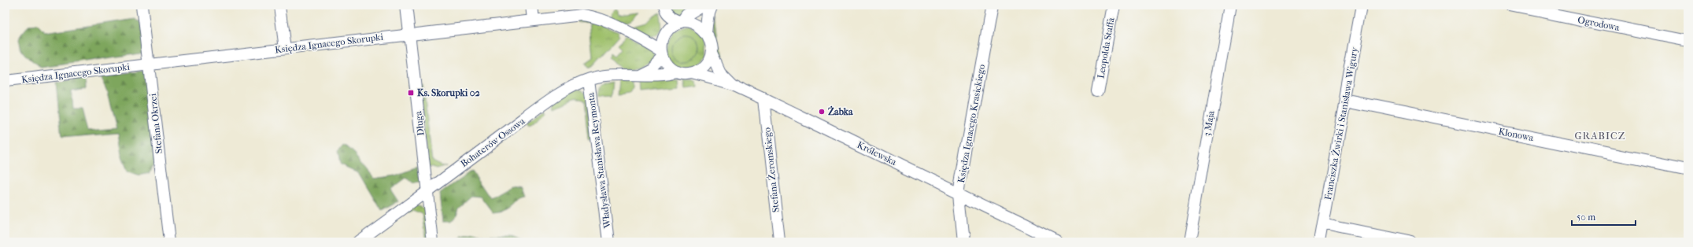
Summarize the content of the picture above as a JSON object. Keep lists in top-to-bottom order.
{
  "streets": {
    "street": [
      "Ogrodowa",
      "Księdza Ignacego Skorupki",
      "Leopolda Staffa",
      "Stefana Okrzei",
      "Długa",
      "Księdza Ignacego Krasickiego",
      "3 Maja",
      "Franciszka Żwirki i Stanisława Wigury",
      "Klonowa",
      "Bohaterów Ossowa",
      "Królewska",
      "Władysława Stanisława Reymonta",
      "Stefana Żeromskiego"
    ]
  },
  "crossings": [
    ["Księdza Ignacego Skorupki", "Stefana Okrzei"],
    ["Księdza Ignacego Skorupki", "Długa"],
    ["Księdza Ignacego Skorupki", "Bohaterów Ossowa"],
    ["Księdza Ignacego Skorupki", "Królewska"],
    ["Długa", "Bohaterów Ossowa"],
    ["Księdza Ignacego Krasickiego", "Królewska"],
    ["Franciszka Żwirki i Stanisława Wigury", "Klonowa"],
    ["Bohaterów Ossowa", "Królewska"],
    ["Bohaterów Ossowa", "Władysława Stanisława Reymonta"],
    ["Królewska", "Stefana Żeromskiego"]
  ],
  "districts": ["GRABICZ"],
  "places": {
    "transit": ["Ks. Skorupki 02"],
    "other": ["Żabka"]
  },
  "scale_bar": "50 m"
}
